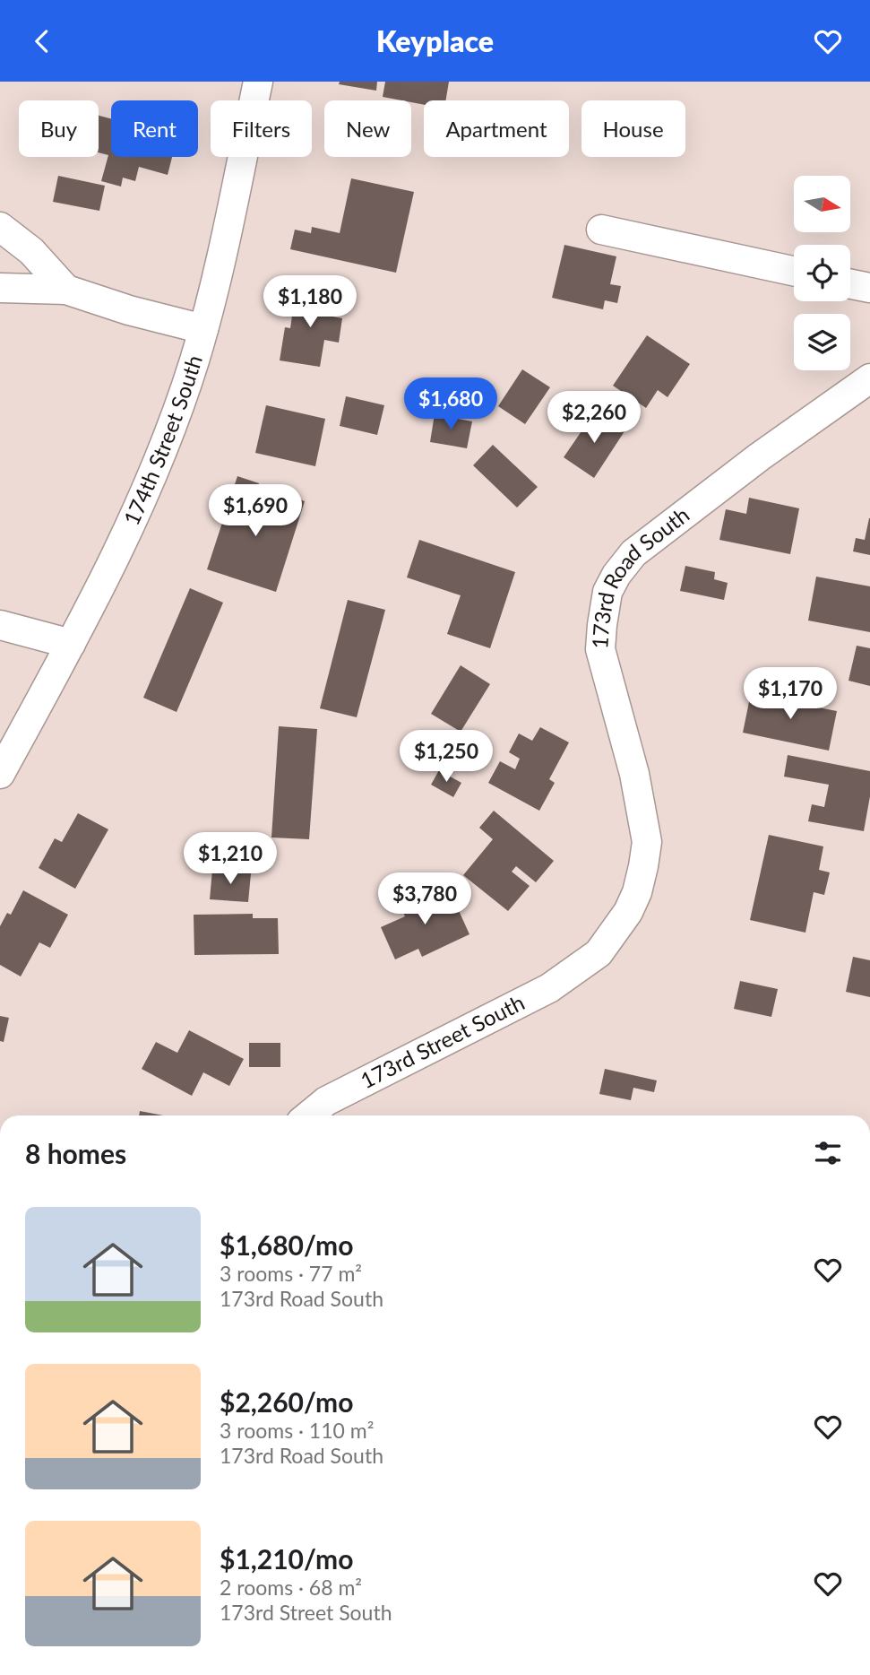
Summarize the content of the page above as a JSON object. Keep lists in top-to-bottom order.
{
  "streets": {
    "street": ["174th Street South", "173rd Road South", "173rd Street South"]
  },
  "crossings": [
    ["173rd Road South", "173rd Street South"]
  ],
  "north": "right",
  "page": {
    "header": "Keyplace",
    "chip": [
      "Buy",
      "Rent",
      "Filters",
      "New",
      "Apartment",
      "House"
    ],
    "price": [
      "$1,180",
      "$1,680",
      "$2,260",
      "$1,690",
      "$1,170",
      "$1,250",
      "$1,210",
      "$3,780"
    ],
    "heading": "8 homes",
    "list": [
      {
        "name": "$1,680/mo",
        "note": "3 rooms · 77 m² · 173rd Road South"
      },
      {
        "name": "$2,260/mo",
        "note": "3 rooms · 110 m² · 173rd Road South"
      },
      {
        "name": "$1,210/mo",
        "note": "2 rooms · 68 m² · 173rd Street South"
      }
    ]
  }
}
